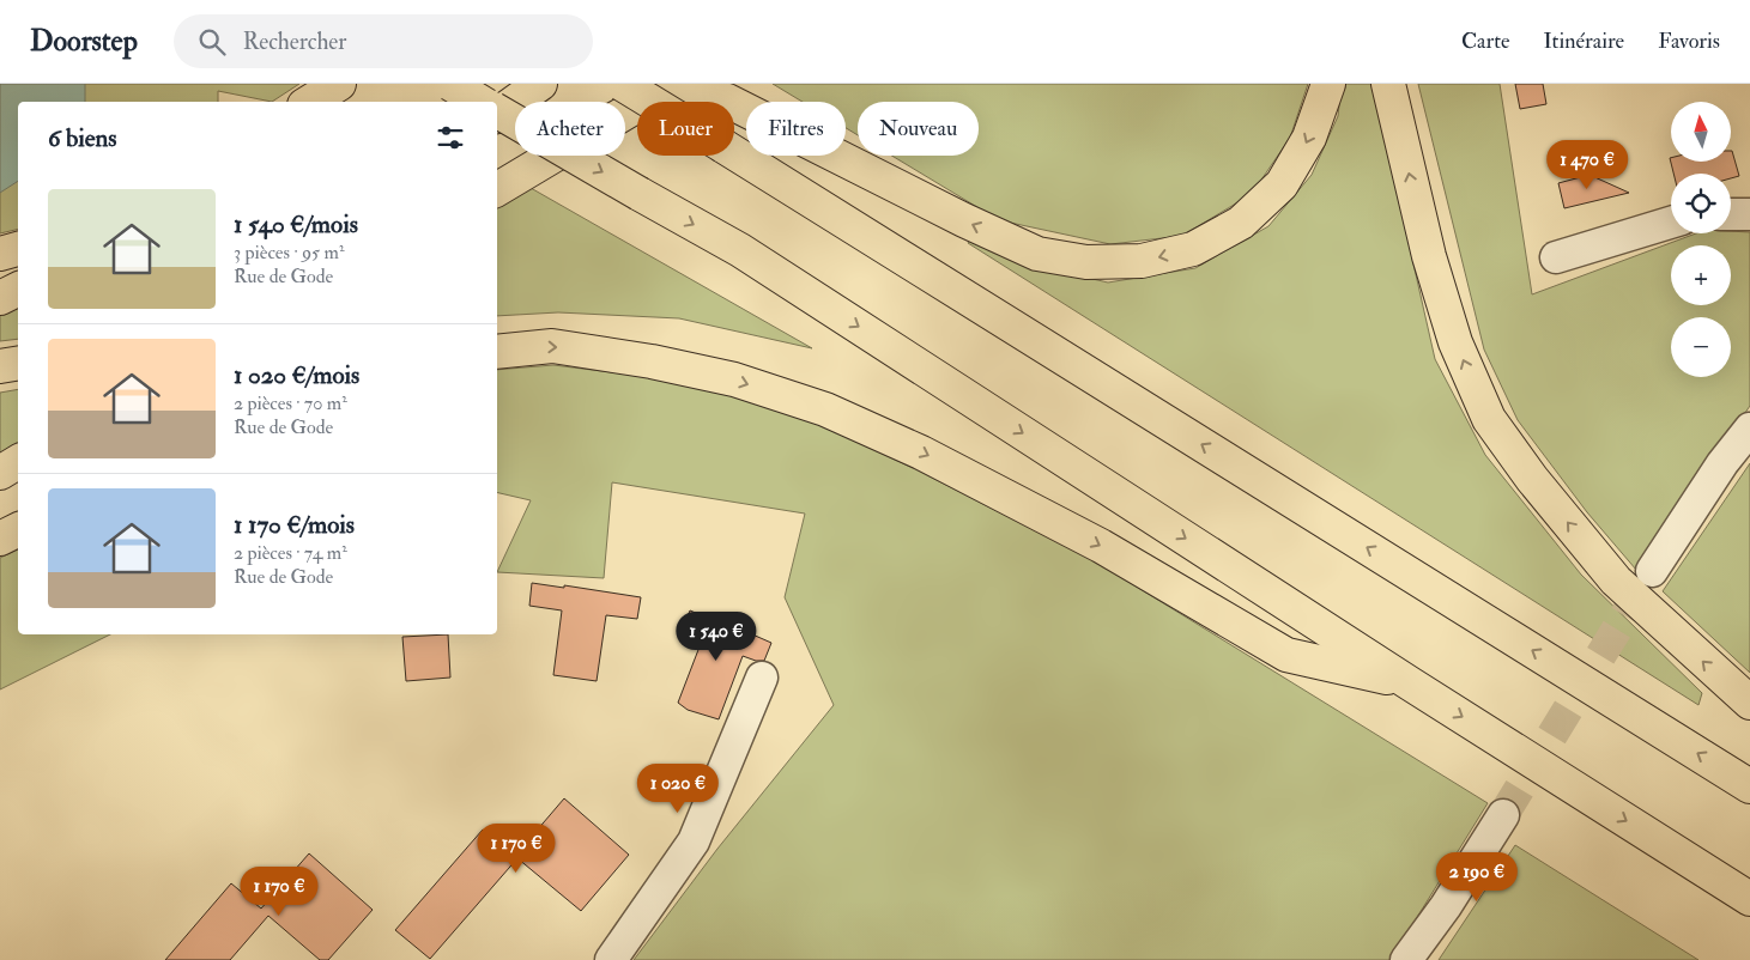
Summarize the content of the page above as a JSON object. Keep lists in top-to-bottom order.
{
  "north": "top",
  "page": {
    "header": "Doorstep",
    "search": "Rechercher",
    "nav": ["Carte", "Itinéraire", "Favoris"],
    "map_buttons": ["+", "−"],
    "chip": [
      "Acheter",
      "Louer",
      "Filtres",
      "Nouveau"
    ],
    "heading": "6 biens",
    "price": [
      "1 470 €",
      "1 540 €",
      "1 020 €",
      "1 170 €",
      "2 190 €",
      "1 170 €"
    ],
    "list": [
      {
        "name": "1 540 €/mois",
        "note": "3 pièces · 95 m² · Rue de Gode"
      },
      {
        "name": "1 020 €/mois",
        "note": "2 pièces · 70 m² · Rue de Gode"
      },
      {
        "name": "1 170 €/mois",
        "note": "2 pièces · 74 m² · Rue de Gode"
      }
    ]
  }
}
